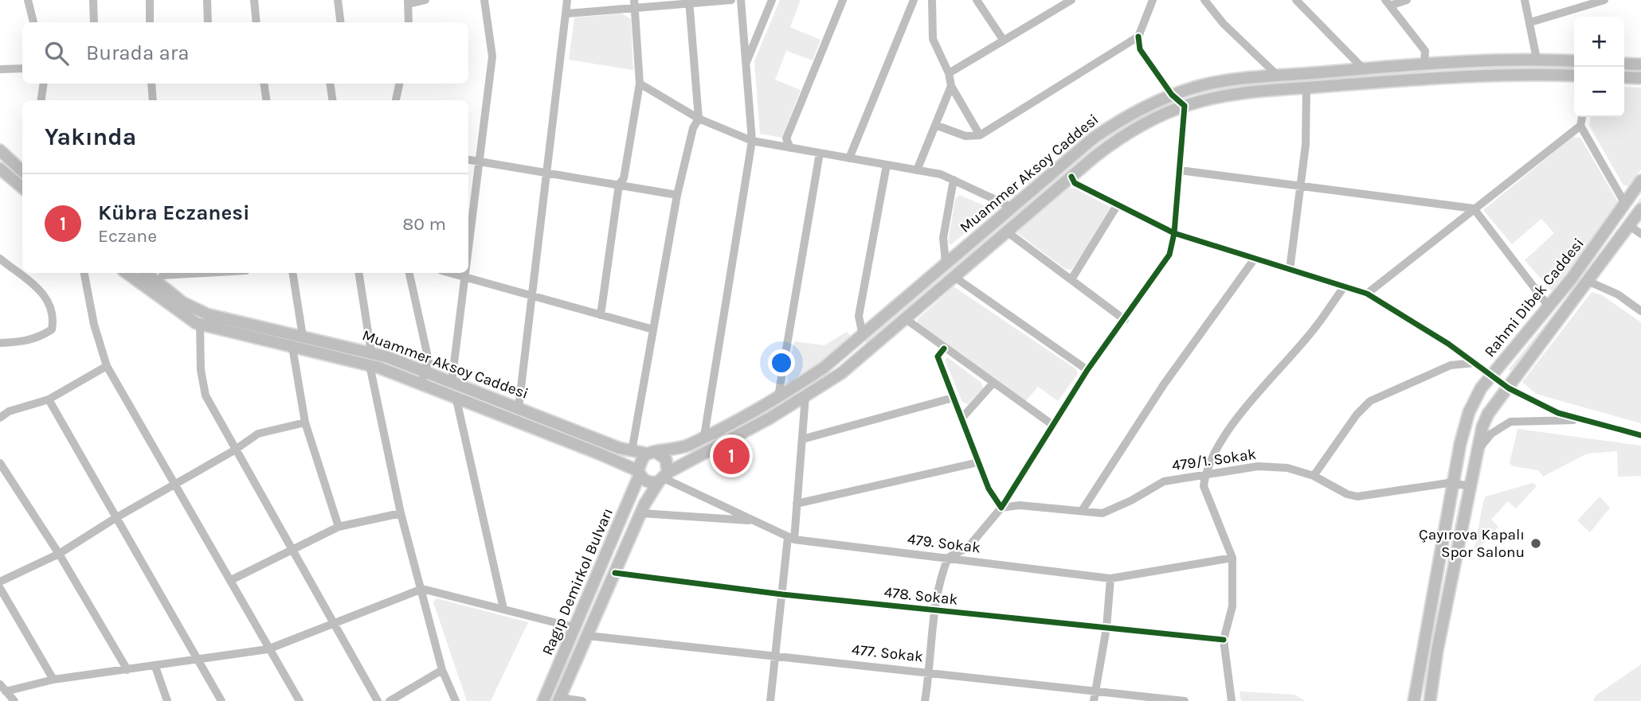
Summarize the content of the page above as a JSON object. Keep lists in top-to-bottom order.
{
  "streets": {
    "main road": ["Muammer Aksoy Caddesi", "Rahmi Dibek Caddesi", "Ragıp Demirkol Bulvarı"],
    "street": [
      "479/1. Sokak",
      "479. Sokak",
      "478. Sokak",
      "477. Sokak"
    ]
  },
  "crossings": [
    ["Muammer Aksoy Caddesi", "479. Sokak"],
    ["Muammer Aksoy Caddesi", "Ragıp Demirkol Bulvarı"],
    ["Rahmi Dibek Caddesi", "479/1. Sokak"],
    ["479. Sokak", "Ragıp Demirkol Bulvarı"],
    ["Ragıp Demirkol Bulvarı", "478. Sokak"],
    ["Ragıp Demirkol Bulvarı", "477. Sokak"]
  ],
  "places": ["Çayırova Kapalı Spor Salonu"],
  "page": {
    "map_buttons": ["+", "−"],
    "search": "Burada ara",
    "heading": "Yakında",
    "list": [
      {
        "mark": "1",
        "name": "Kübra Eczanesi",
        "note": "Eczane",
        "value": "80 m"
      }
    ],
    "pins": "1"
  }
}
